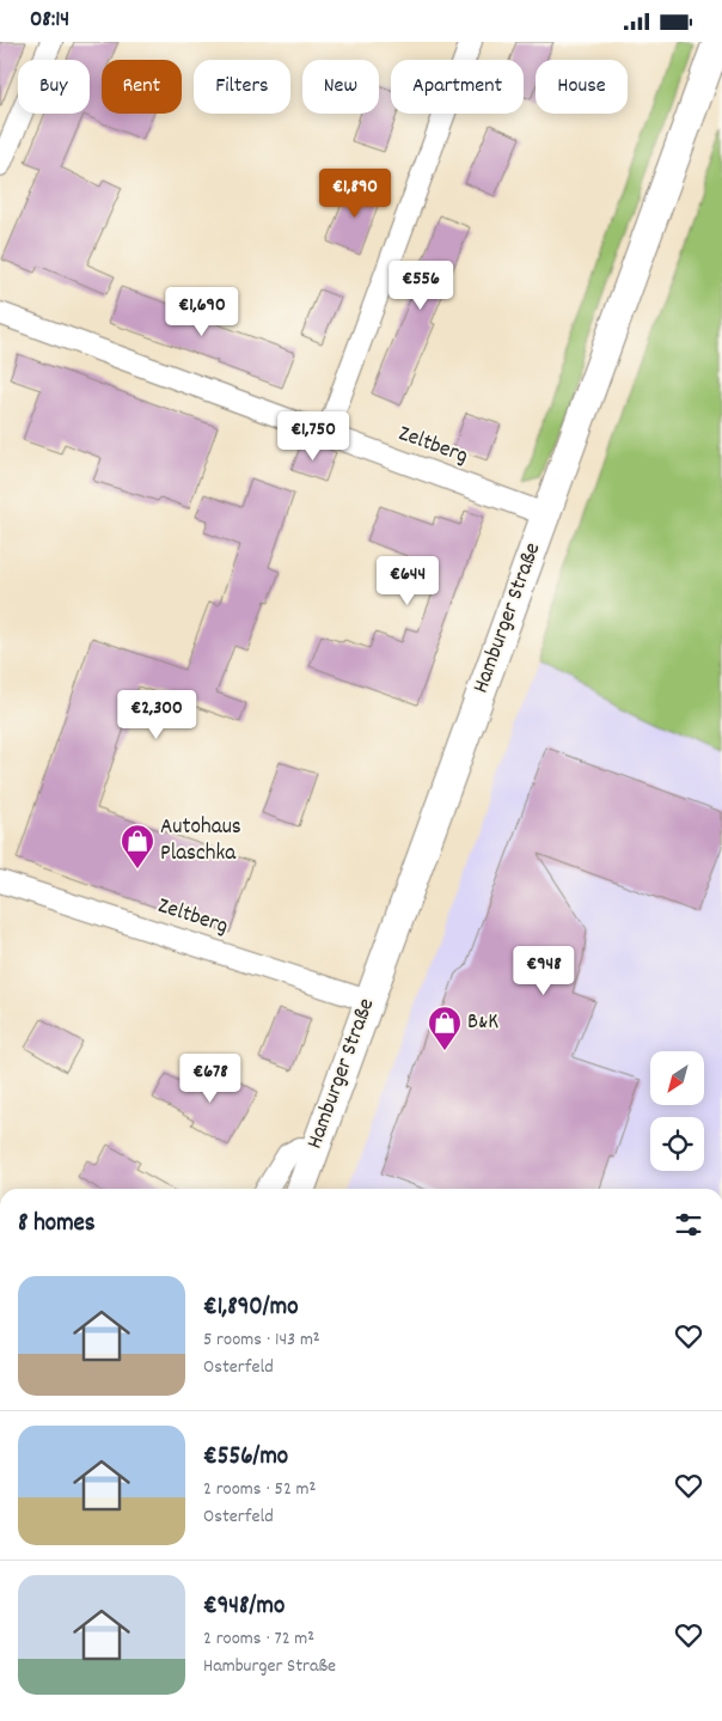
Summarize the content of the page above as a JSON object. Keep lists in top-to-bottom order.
{
  "streets": {
    "main road": ["Hamburger Straße"],
    "street": ["Zeltberg"]
  },
  "crossings": [
    ["Zeltberg", "Hamburger Straße"]
  ],
  "places": {
    "shop": ["Autohaus Plaschka", "B&K"]
  },
  "north": "bottom left",
  "page": {
    "status": "08:14",
    "chip": [
      "Buy",
      "Rent",
      "Filters",
      "New",
      "Apartment",
      "House"
    ],
    "price": [
      "€1,890",
      "€556",
      "€1,690",
      "€1,750",
      "€644",
      "€2,300",
      "€948",
      "€678"
    ],
    "heading": "8 homes",
    "list": [
      {
        "name": "€1,890/mo",
        "note": "5 rooms · 143 m² · Osterfeld"
      },
      {
        "name": "€556/mo",
        "note": "2 rooms · 52 m² · Osterfeld"
      },
      {
        "name": "€948/mo",
        "note": "2 rooms · 72 m² · Hamburger Straße"
      }
    ]
  }
}
